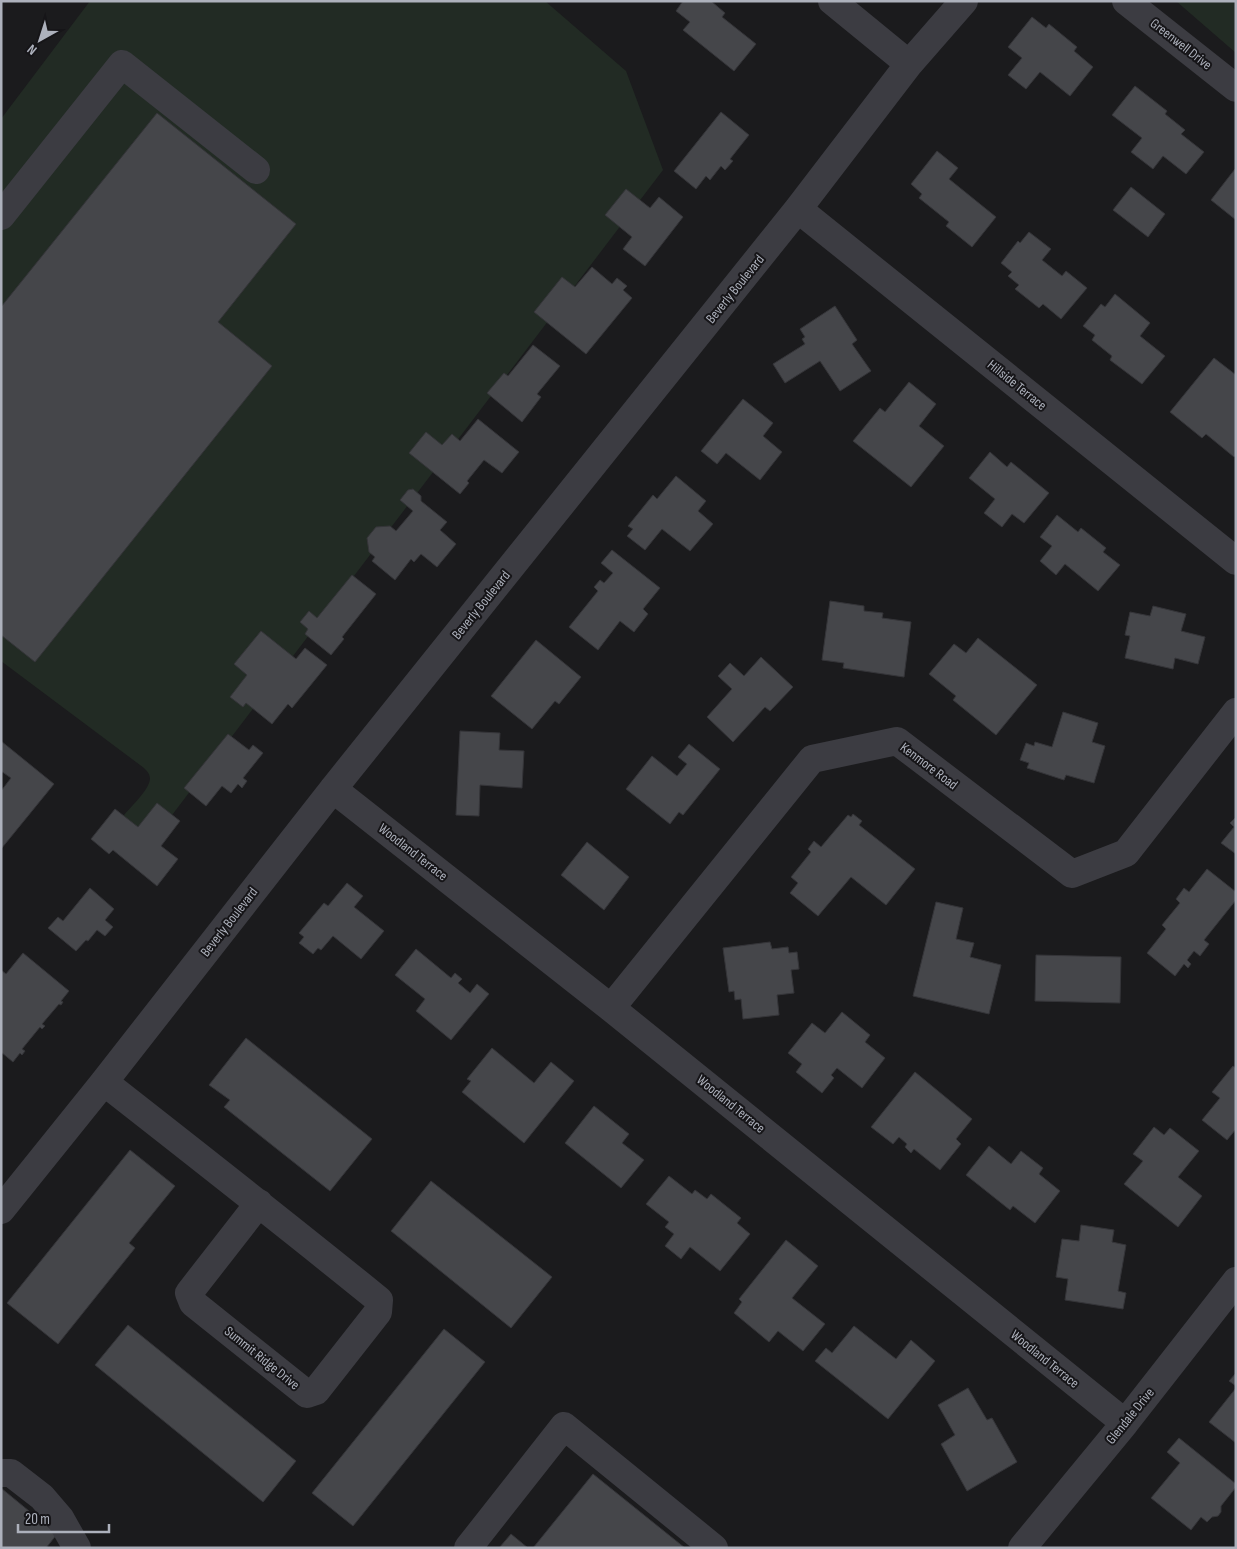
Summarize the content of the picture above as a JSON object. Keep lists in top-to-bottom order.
{
  "streets": {
    "street": [
      "Greenwell Drive",
      "Beverly Boulevard",
      "Hillside Terrace",
      "Kenmore Road",
      "Woodland Terrace",
      "Summit Ridge Drive",
      "Glendale Drive"
    ]
  },
  "crossings": [
    ["Beverly Boulevard", "Hillside Terrace"],
    ["Beverly Boulevard", "Woodland Terrace"],
    ["Beverly Boulevard", "Summit Ridge Drive"],
    ["Kenmore Road", "Woodland Terrace"],
    ["Woodland Terrace", "Glendale Drive"]
  ],
  "scale_bar": "20 m",
  "north": "bottom left"
}
